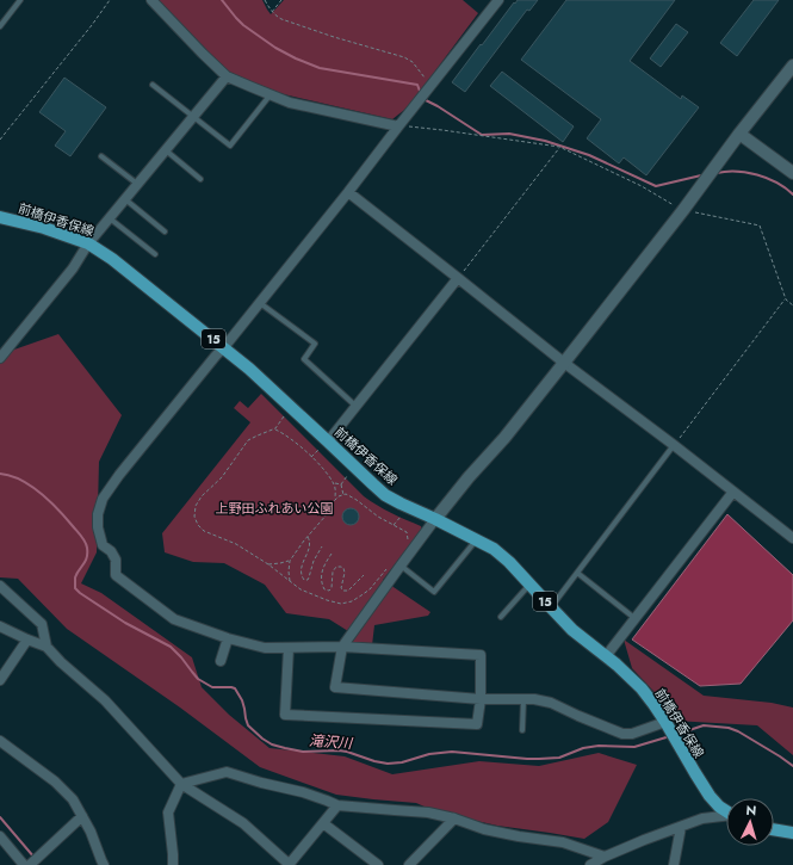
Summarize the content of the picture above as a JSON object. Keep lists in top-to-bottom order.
{
  "streets": {
    "main road": ["前橋伊香保線", "15"]
  },
  "water": ["滝沢川"],
  "parks": ["上野田ふれあい公園"],
  "north": "top"
}
